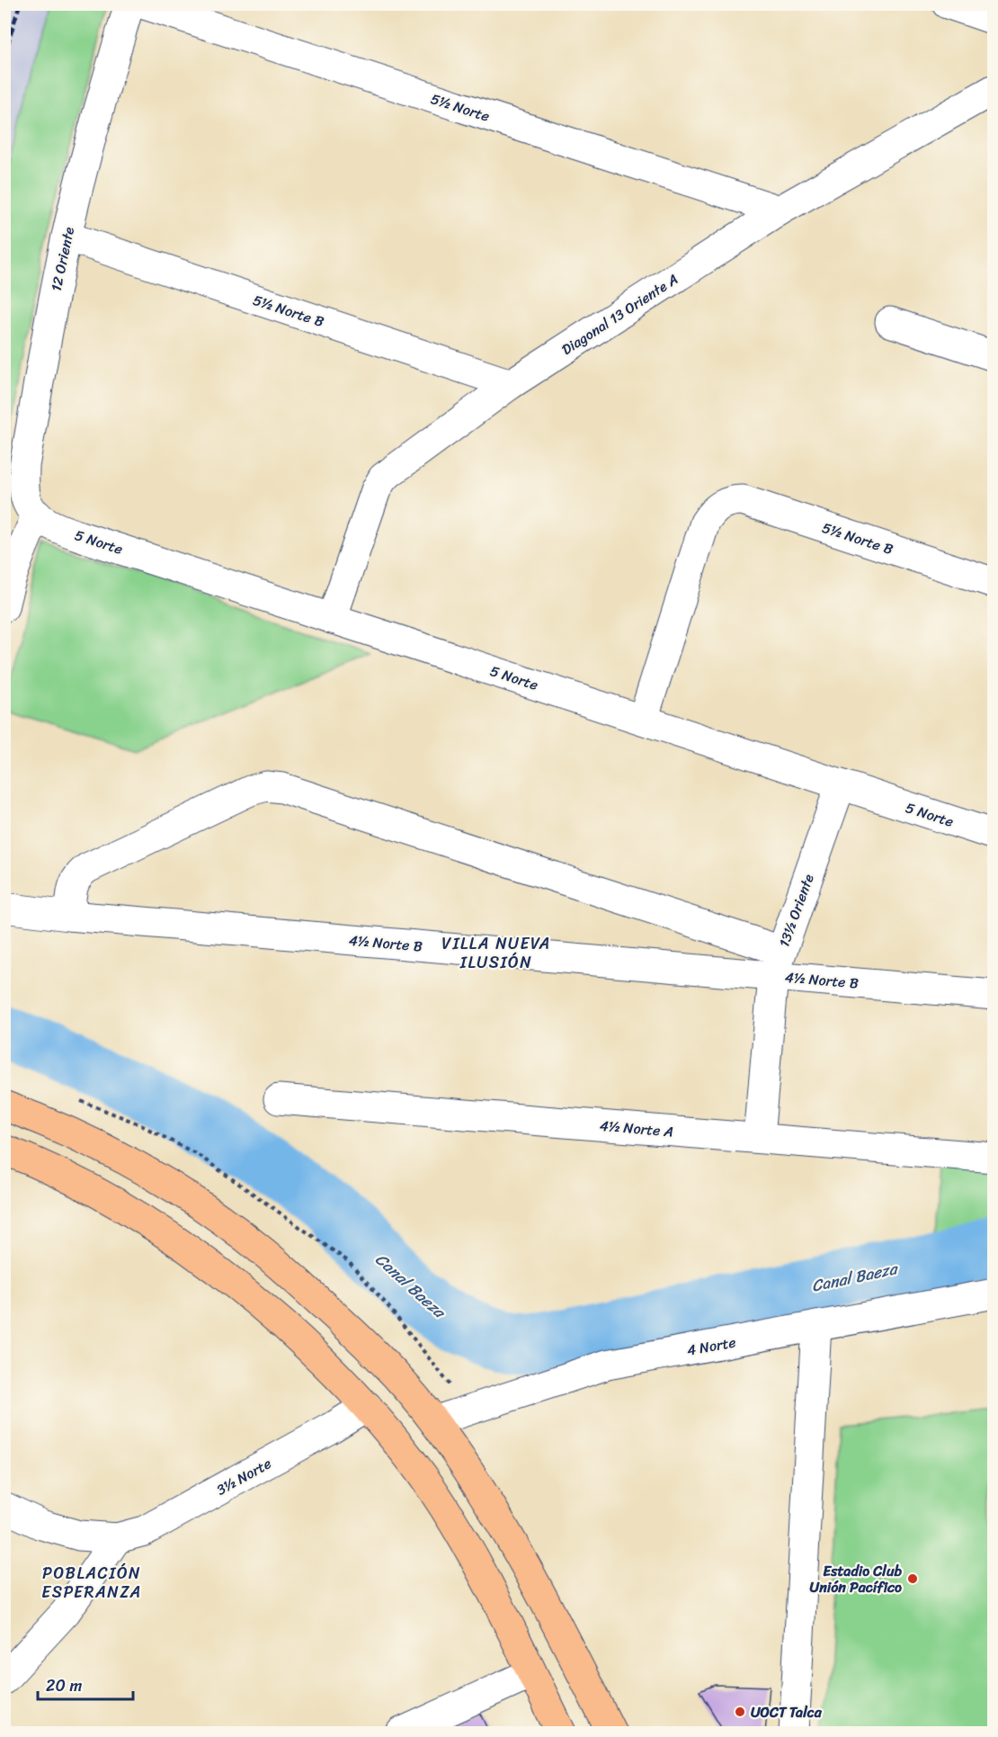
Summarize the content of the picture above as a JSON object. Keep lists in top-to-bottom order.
{
  "streets": {
    "street": [
      "5½ Norte",
      "12 Oriente",
      "5½ Norte B",
      "Diagonal 13 Oriente A",
      "5 Norte",
      "13½ Oriente",
      "4½ Norte B",
      "4½ Norte A",
      "4 Norte",
      "3½ Norte"
    ]
  },
  "crossings": [
    ["5½ Norte", "Diagonal 13 Oriente A"],
    ["12 Oriente", "5½ Norte B"],
    ["12 Oriente", "5 Norte"],
    ["5½ Norte B", "Diagonal 13 Oriente A"],
    ["5½ Norte B", "5 Norte"],
    ["Diagonal 13 Oriente A", "5 Norte"],
    ["5 Norte", "13½ Oriente"],
    ["13½ Oriente", "4½ Norte B"],
    ["13½ Oriente", "4½ Norte A"]
  ],
  "districts": ["VILLA NUEVA ILUSIÓN", "POBLACIÓN ESPERANZA"],
  "water": ["Canal Baeza"],
  "places": ["Estadio Club Unión Pacífico", "UOCT Talca"],
  "scale_bar": "20 m"
}
